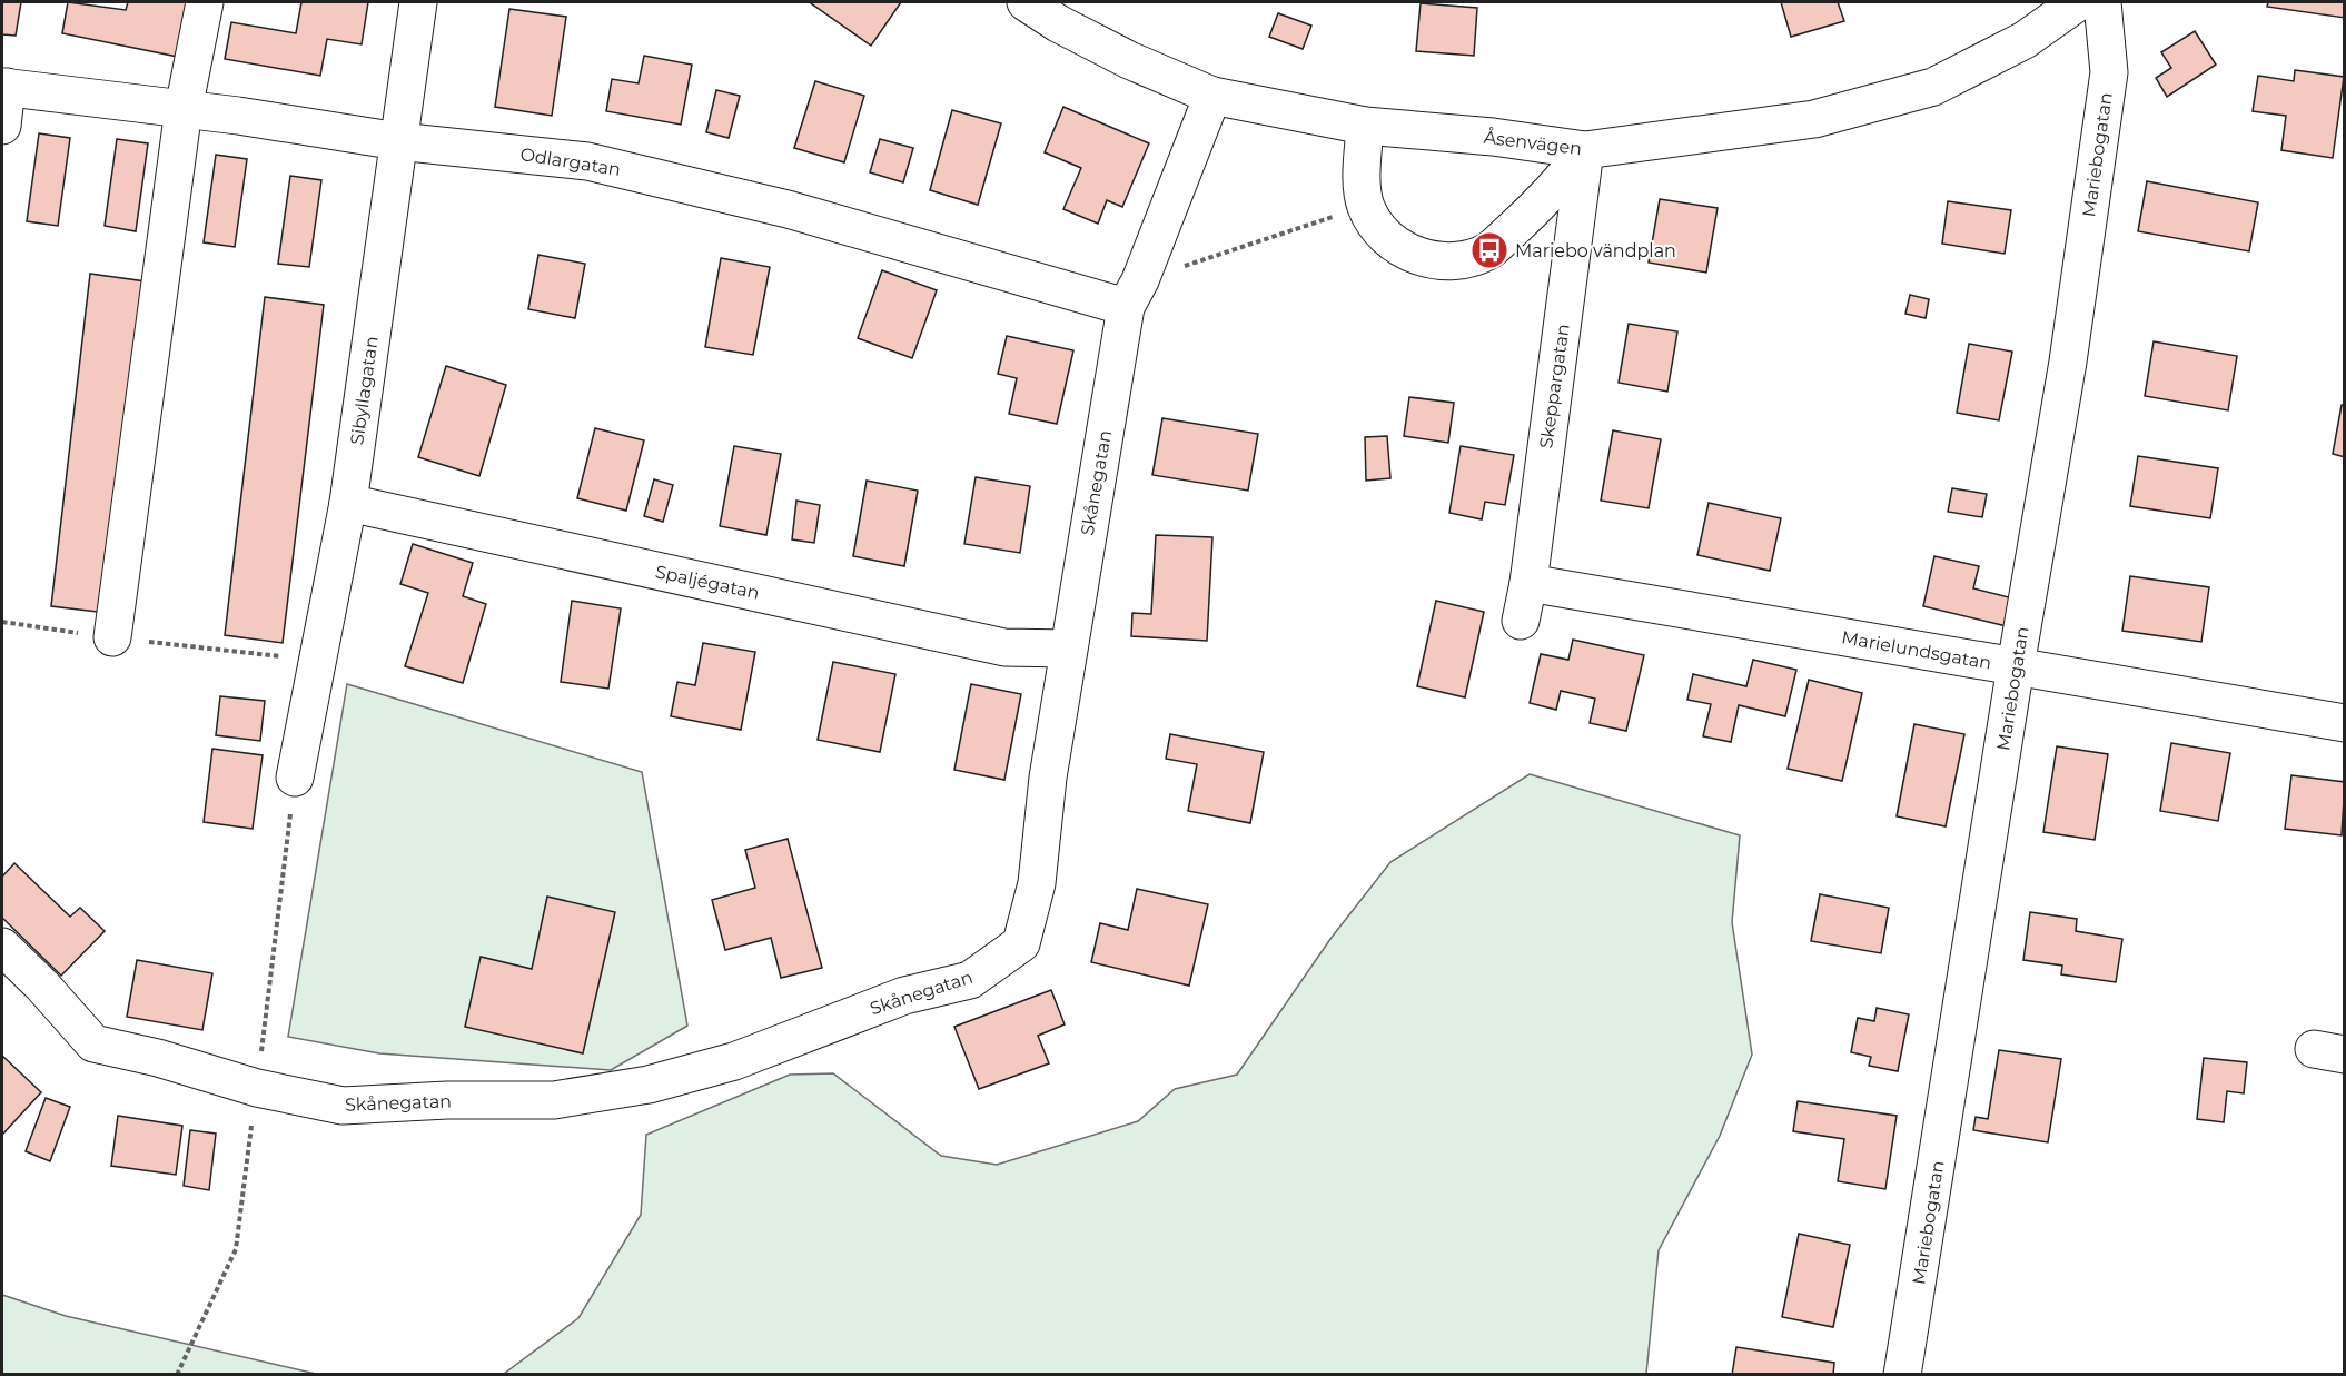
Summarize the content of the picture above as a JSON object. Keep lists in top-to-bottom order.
{
  "streets": {
    "street": [
      "Åsenvägen",
      "Mariebogatan",
      "Odlargatan",
      "Skeppargatan",
      "Sibyllagatan",
      "Skånegatan",
      "Spaljégatan",
      "Marielundsgatan"
    ]
  },
  "crossings": [
    ["Åsenvägen", "Skeppargatan"],
    ["Åsenvägen", "Skånegatan"],
    ["Mariebogatan", "Marielundsgatan"],
    ["Odlargatan", "Sibyllagatan"],
    ["Odlargatan", "Skånegatan"],
    ["Skeppargatan", "Marielundsgatan"],
    ["Sibyllagatan", "Spaljégatan"],
    ["Skånegatan", "Spaljégatan"]
  ],
  "places": {
    "bus stop": ["Mariebo vändplan"]
  }
}
